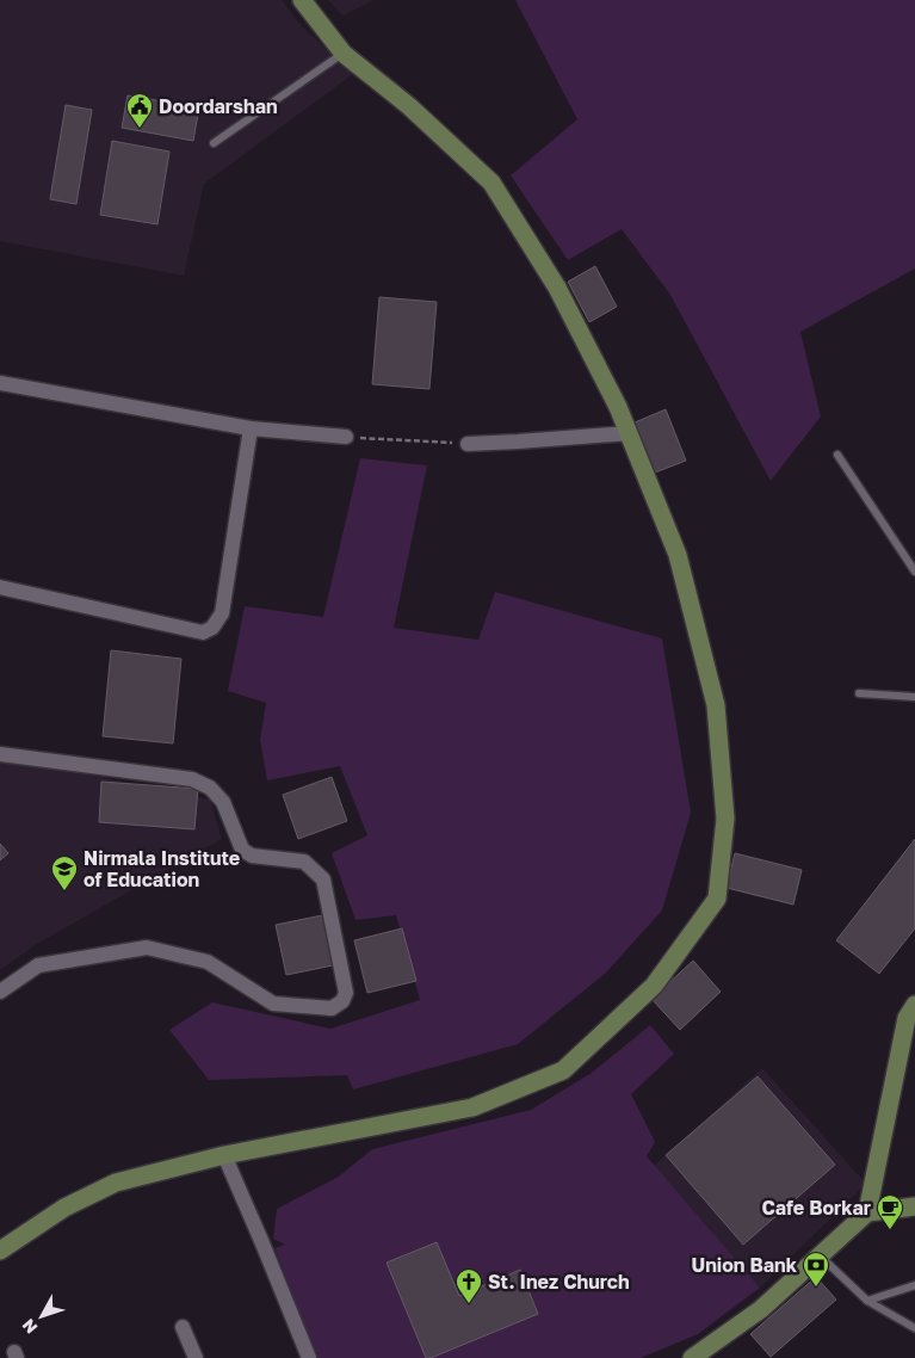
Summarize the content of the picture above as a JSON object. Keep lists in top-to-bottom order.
{
  "places": {
    "public building": ["Doordarshan"],
    "school or university": ["Nirmala Institute of Education"],
    "cafe": ["Cafe Borkar"],
    "bank": ["Union Bank"],
    "church": ["St. Inez Church"]
  },
  "north": "bottom left"
}
